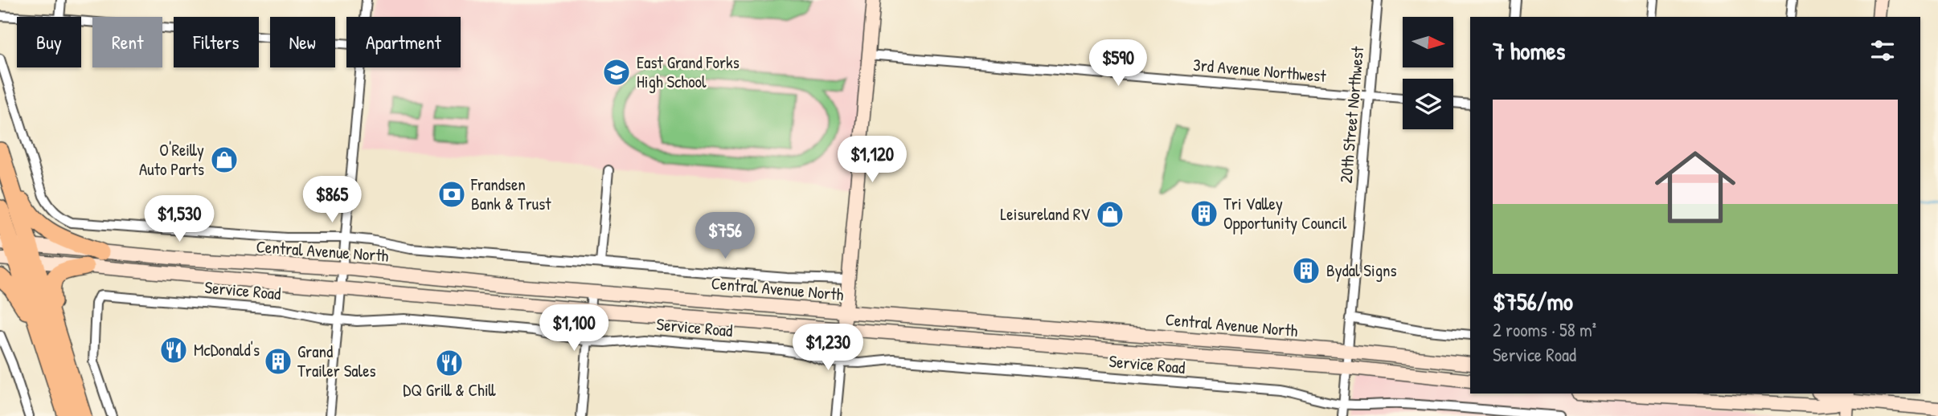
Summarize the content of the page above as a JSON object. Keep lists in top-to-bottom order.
{
  "streets": {
    "main road": ["Central Avenue North"],
    "street": ["3rd Avenue Northwest", "20th Street Northwest", "Service Road"]
  },
  "crossings": [
    ["3rd Avenue Northwest", "20th Street Northwest"],
    ["20th Street Northwest", "Central Avenue North"],
    ["20th Street Northwest", "Service Road"]
  ],
  "places": {
    "school or university": ["East Grand Forks High School"],
    "shop": ["O'Reilly Auto Parts", "Leisureland RV"],
    "bank": ["Frandsen Bank & Trust"],
    "building": ["Tri Valley Opportunity Council", "Bydal Signs", "Grand Trailer Sales"],
    "restaurant": ["McDonald's", "DQ Grill & Chill"]
  },
  "north": "right",
  "page": {
    "chip": [
      "Buy",
      "Rent",
      "Filters",
      "New",
      "Apartment"
    ],
    "heading": "7 homes",
    "price": [
      "$590",
      "$1,120",
      "$865",
      "$1,530",
      "$756",
      "$1,100",
      "$1,230"
    ],
    "list": [
      {
        "name": "$756/mo",
        "note": "2 rooms · 58 m² · Service Road"
      }
    ]
  }
}
